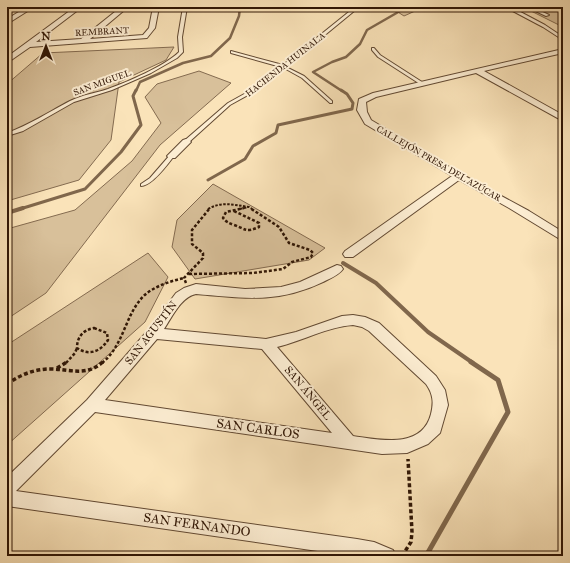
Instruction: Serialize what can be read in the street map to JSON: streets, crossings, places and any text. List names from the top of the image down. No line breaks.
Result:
{"streets":{"street":["REMBRANT","HACIENDA HUINALA","CALLEJÓN PRESA DEL AZÚCAR","SAN AGUSTÍN","SAN ÁNGEL","SAN CARLOS","SAN FERNANDO"],"lane":["SAN MIGUEL"]},"crossings":[["SAN AGUSTÍN","SAN CARLOS"],["SAN ÁNGEL","SAN CARLOS"]],"north":"top"}
